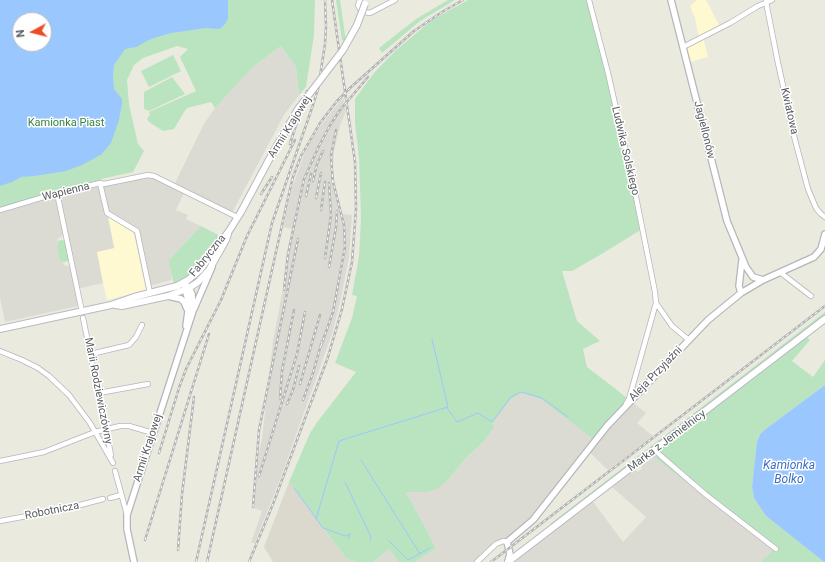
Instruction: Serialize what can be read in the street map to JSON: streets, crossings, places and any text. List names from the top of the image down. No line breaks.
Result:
{"streets":{"main road":["Armii Krajowej","Fabryczna","Marka z Jemielnicy"],"street":["Kwiatowa","Jagiellonów","Ludwika Solskiego","Wapienna","Aleja Przyjaźni","Marii Rodziewiczówny","Robotnicza"]},"crossings":[["Armii Krajowej","Fabryczna"],["Jagiellonów","Aleja Przyjaźni"],["Ludwika Solskiego","Aleja Przyjaźni"],["Wapienna","Fabryczna"],["Wapienna","Marii Rodziewiczówny"],["Fabryczna","Marii Rodziewiczówny"]],"water":["Kamionka Bolko"],"parks":["Kamionka Piast"],"north":"left"}
